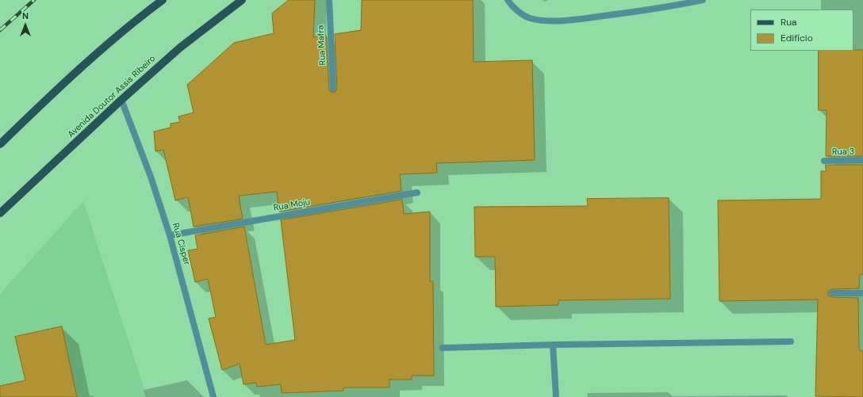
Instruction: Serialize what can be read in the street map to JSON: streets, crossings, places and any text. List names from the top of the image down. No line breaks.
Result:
{"streets":{"main road":["Avenida Doutor Assis Ribeiro"],"street":["Rua Mafra","Rua 3","Rua Moju","Rua Císper"]},"crossings":[["Avenida Doutor Assis Ribeiro","Rua Císper"],["Rua Moju","Rua Císper"]],"legend":["Rua","Edifício"],"north":"top"}
